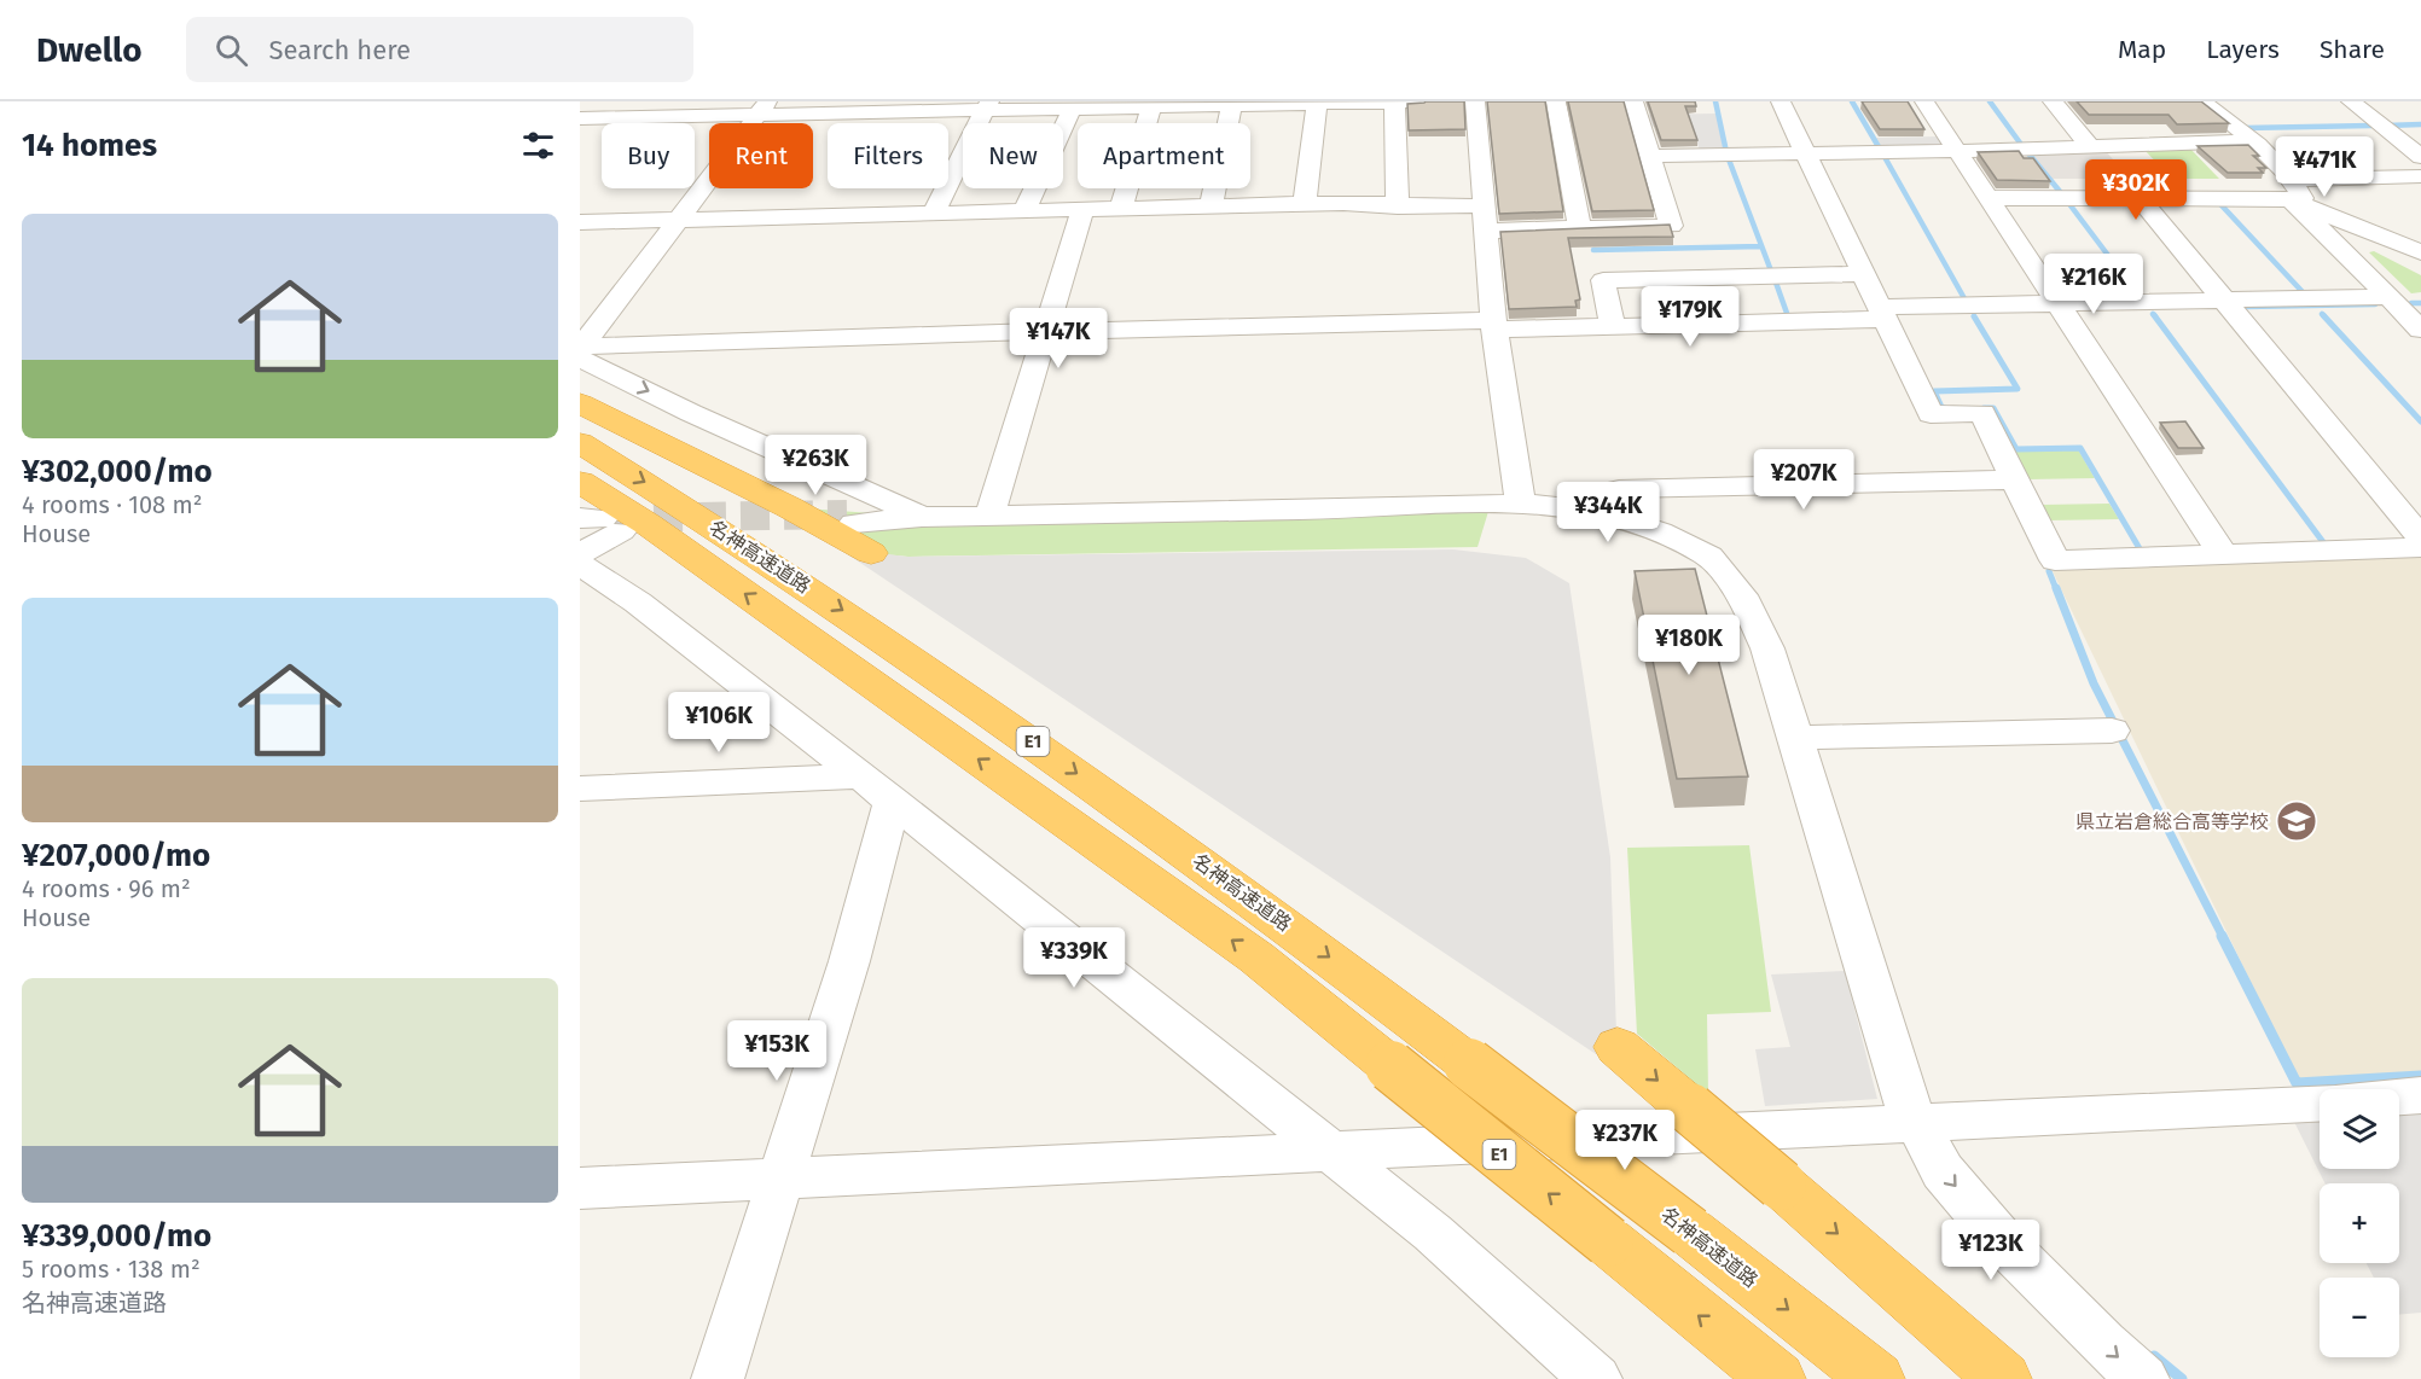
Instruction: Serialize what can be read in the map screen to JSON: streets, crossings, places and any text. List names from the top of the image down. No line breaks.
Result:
{"streets":{"highway":["名神高速道路","E1"]},"places":{"school or university":["県立岩倉総合高等学校"]},"page":{"header":"Dwello","search":"Search here","nav":["Map","Layers","Share"],"heading":"14 homes","chip":["Buy","Rent","Filters","New","Apartment"],"price":["¥471K","¥302K","¥216K","¥179K","¥147K","¥263K","¥207K","¥344K","¥180K","¥106K","¥339K","¥153K","¥237K","¥123K"],"list":[{"name":"¥302,000/mo","note":"4 rooms · 108 m² · House"},{"name":"¥207,000/mo","note":"4 rooms · 96 m² · House"},{"name":"¥339,000/mo","note":"5 rooms · 138 m² · 名神高速道路"}],"map_buttons":["+","−"]}}
